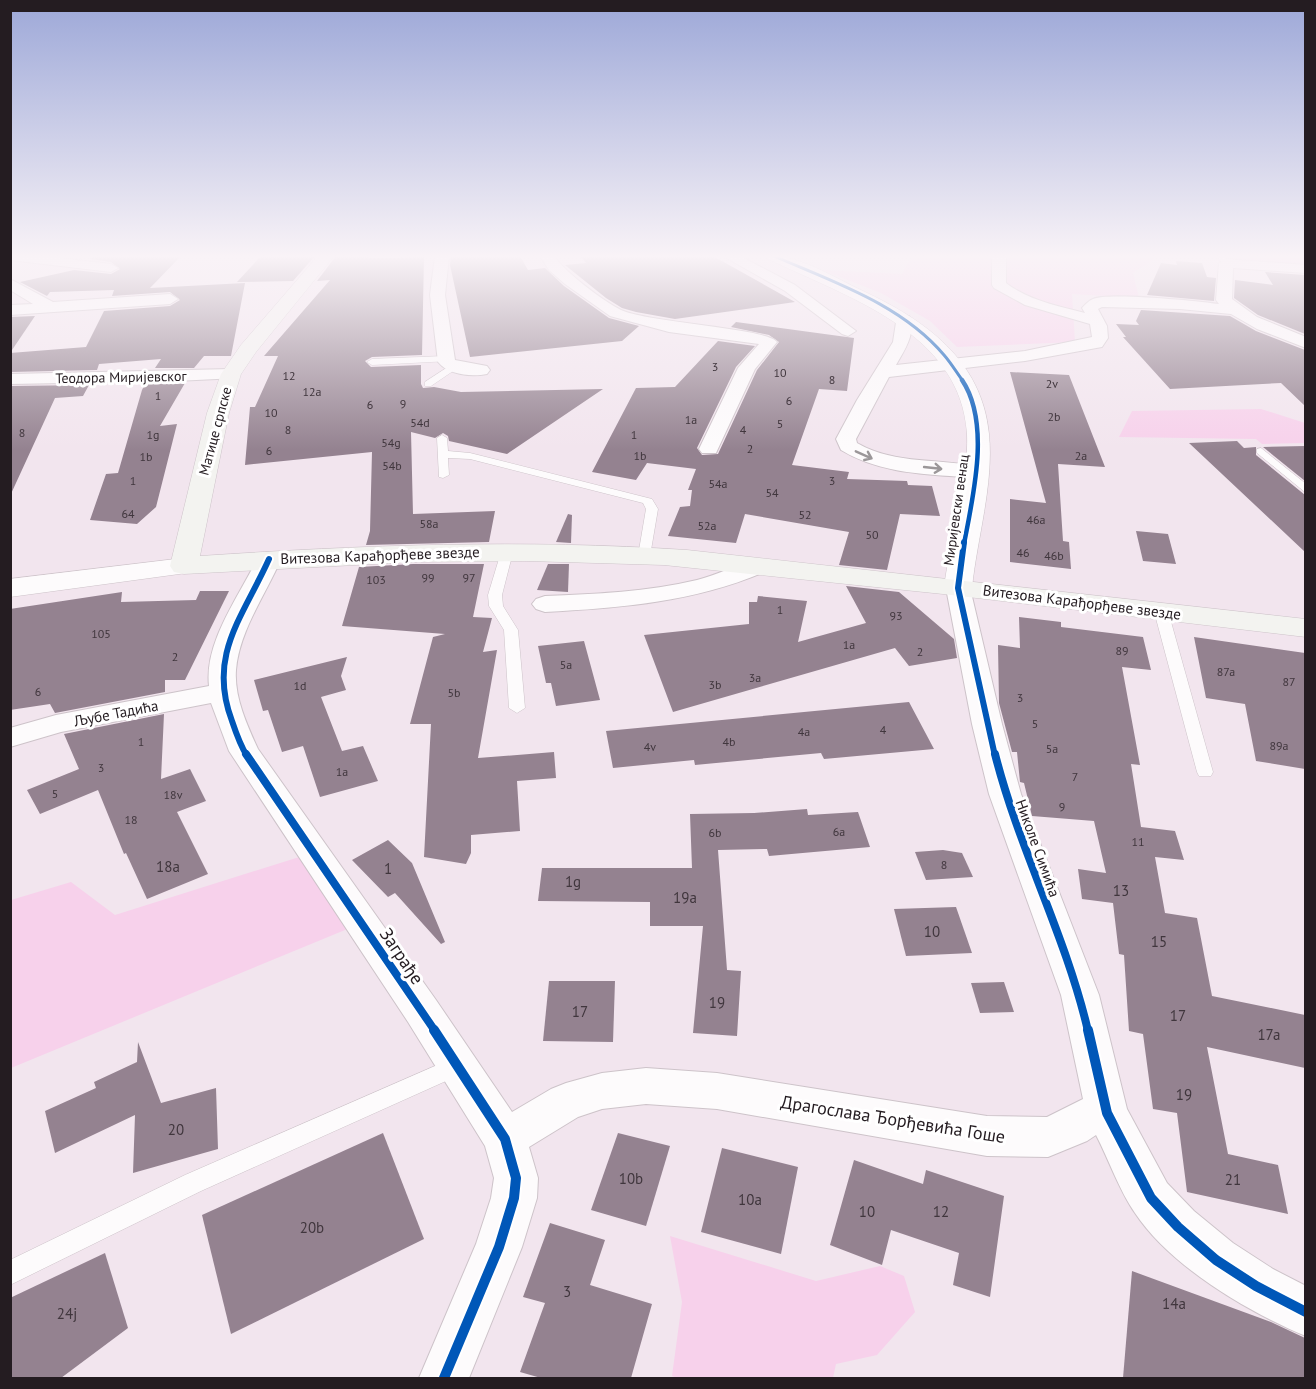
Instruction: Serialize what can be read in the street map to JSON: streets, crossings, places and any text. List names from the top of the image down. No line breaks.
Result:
{"streets":{"main road":["Матице српске","Витезова Карађорђеве звезде"],"street":["Теодора Миријевског","Миријевски венац","Љубе Тадића","Николе Симића","Заграђе","Драгослава Ђорђевића Гоше"]},"crossings":[["Теодора Миријевског","Матице српске"],["Матице српске","Витезова Карађорђеве звезде"],["Миријевски венац","Витезова Карађорђеве звезде"],["Миријевски венац","Николе Симића"],["Витезова Карађорђеве звезде","Николе Симића"],["Витезова Карађорђеве звезде","Заграђе"],["Љубе Тадића","Заграђе"],["Николе Симића","Драгослава Ђорђевића Гоше"],["Заграђе","Драгослава Ђорђевића Гоше"]],"house_numbers":["3","10","12","8","2v","12a","1","6","9","6","10","2b","1a","54d","5","8","4","8","1g","1","54g","2","6","1b","2a","1b","54b","1","3","54a","54","64","52","46a","58a","52a","50","46","46b","99","97","103","1","93","105","1a","89","2","2","5a","87a","3a","87","3b","1d","6","5b","3","5","4","4a","1","4b","89a","4v","5a","3","1a","7","5","18v","9","18","6a","6b","11","8","18a","1","1g","13","19a","10","15","19","17","17","17a","19","20","10b","21","10a","10","12","20b","3","14a","24j"]}
